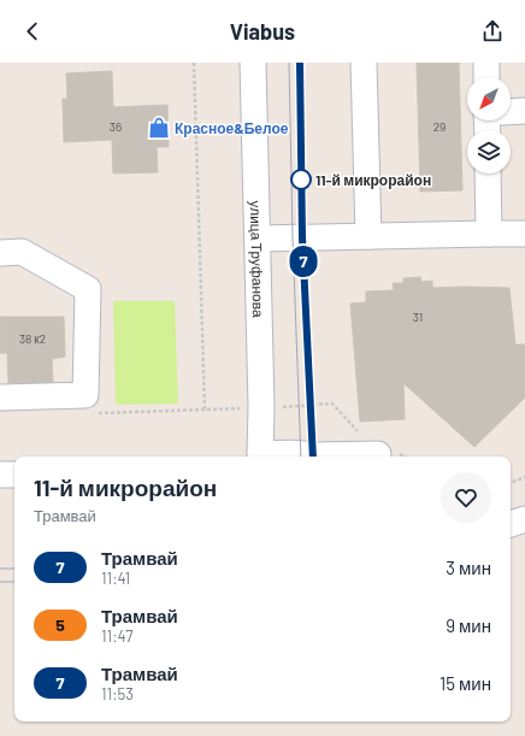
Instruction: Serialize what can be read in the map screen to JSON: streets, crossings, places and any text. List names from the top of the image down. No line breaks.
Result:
{"streets":{"street":["улица Труфанова"]},"places":{"shop":["Красное&Белое"],"other":["11-й микрорайон"]},"lines":["tram line 7"],"house_numbers":["36","29","31","38 к2"],"north":"bottom left","page":{"header":"Viabus","on_map":"7","heading":["11-й микрорайон","Трамвай"],"list":[{"mark":"7","name":"Трамвай","note":"11:41","value":"3 мин"},{"mark":"5","name":"Трамвай","note":"11:47","value":"9 мин"},{"mark":"7","name":"Трамвай","note":"11:53","value":"15 мин"}]}}
